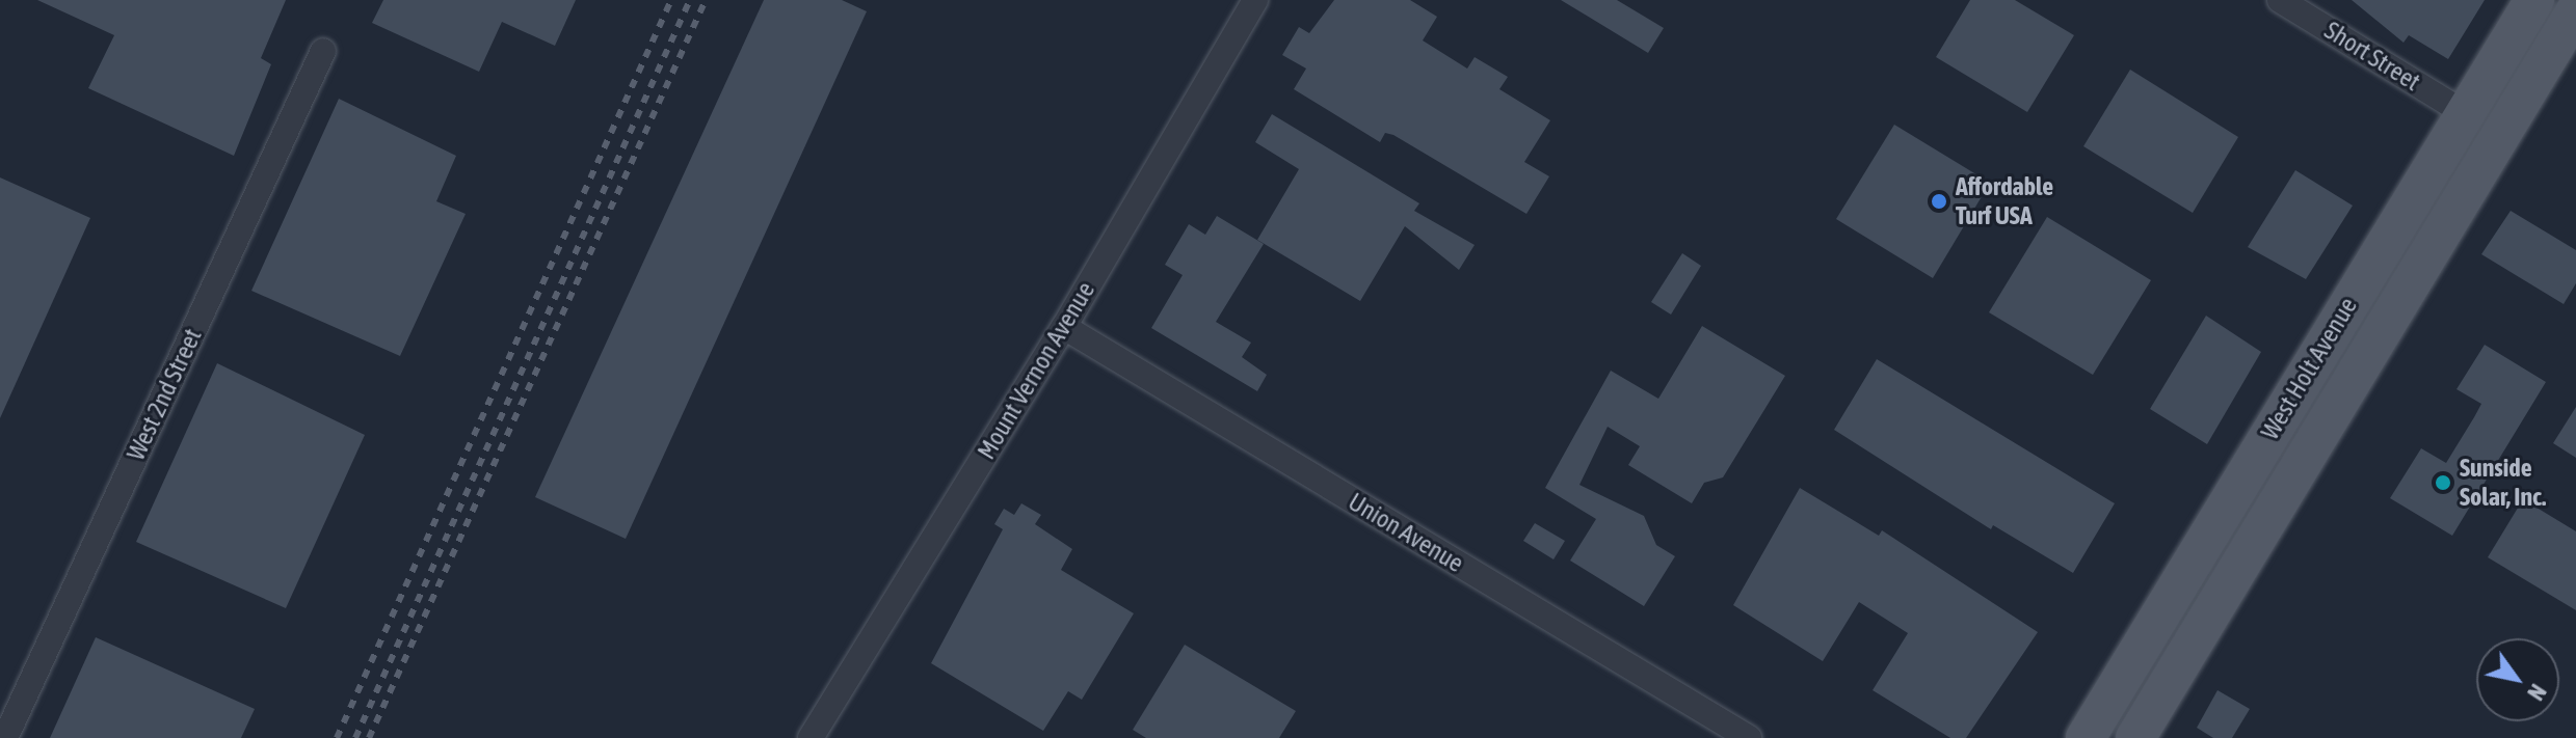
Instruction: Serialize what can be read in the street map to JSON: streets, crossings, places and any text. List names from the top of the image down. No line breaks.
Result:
{"streets":{"main road":["West Holt Avenue"],"street":["Short Street","Mount Vernon Avenue","West 2nd Street","Union Avenue"]},"crossings":[["Short Street","West Holt Avenue"],["Mount Vernon Avenue","Union Avenue"]],"places":["Affordable Turf USA","Sunside Solar, Inc."],"north":"bottom right"}
